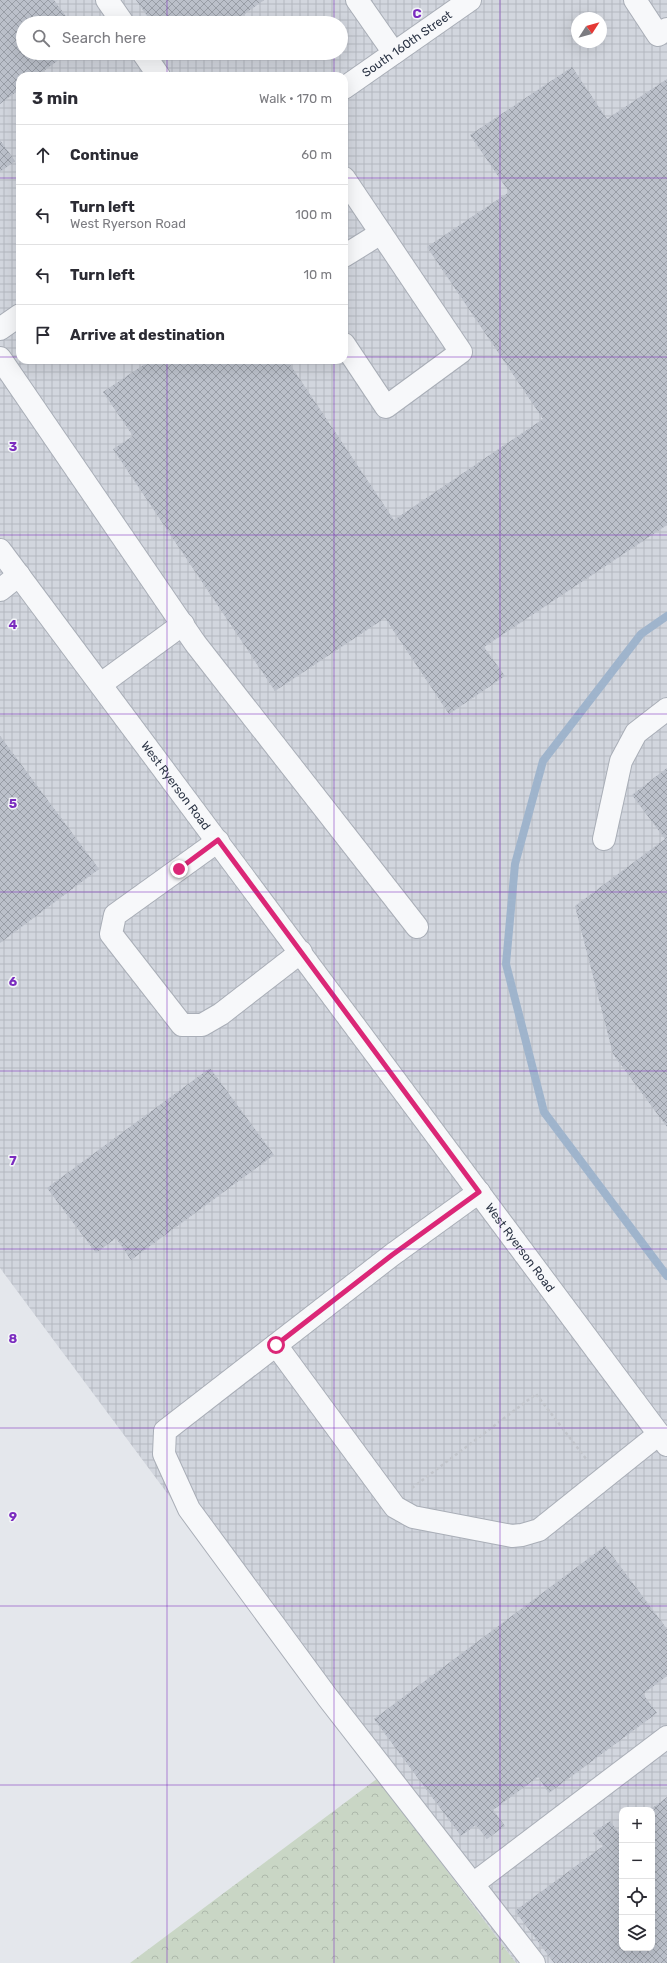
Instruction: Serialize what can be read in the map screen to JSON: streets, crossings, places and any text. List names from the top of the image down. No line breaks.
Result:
{"streets":{"street":["South 160th Street","West Ryerson Road"]},"north":"top right","page":{"search":"Search here","heading":["3 min","Walk · 170 m"],"list":[["Continue","60 m"],["Turn left","West Ryerson Road","100 m"],["Turn left","10 m"],"Arrive at destination"],"map_buttons":["+","−"]},"grid":{"columns":["C"],"rows":["3","4","5","6","7","8","9"]}}
